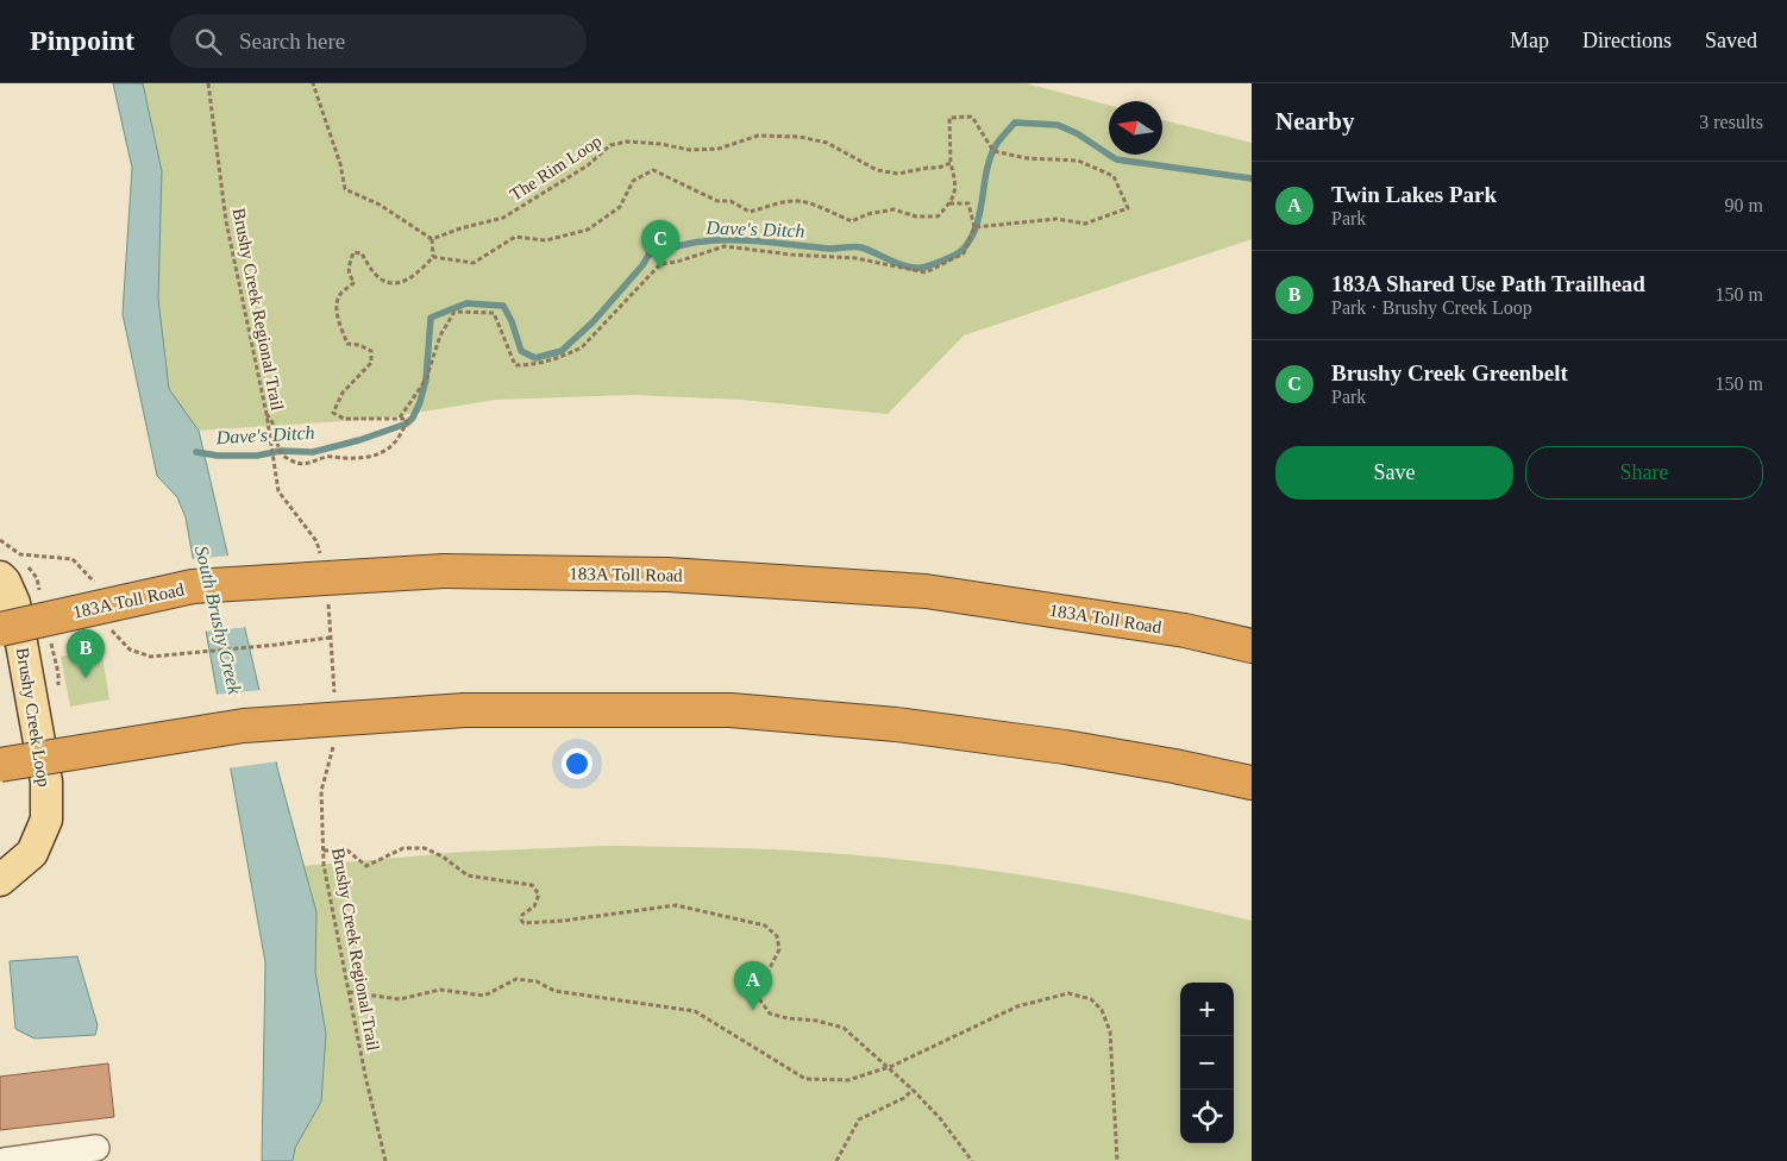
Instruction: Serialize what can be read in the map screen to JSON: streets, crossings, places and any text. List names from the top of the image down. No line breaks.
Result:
{"streets":{"highway":["183A Toll Road"],"main road":["Brushy Creek Loop"],"path":["The Rim Loop","Brushy Creek Regional Trail"]},"water":["Dave's Ditch","South Brushy Creek"],"north":"left","page":{"header":"Pinpoint","search":"Search here","nav":["Map","Directions","Saved"],"heading":["Nearby","3 results"],"list":[{"mark":"A","name":"Twin Lakes Park","note":"Park","value":"90 m"},{"mark":"B","name":"183A Shared Use Path Trailhead","note":"Park · Brushy Creek Loop","value":"150 m"},{"mark":"C","name":"Brushy Creek Greenbelt","note":"Park","value":"150 m"}],"pins":["C","B","A"],"buttons":["Save","Share"],"map_buttons":["+","−"]}}
